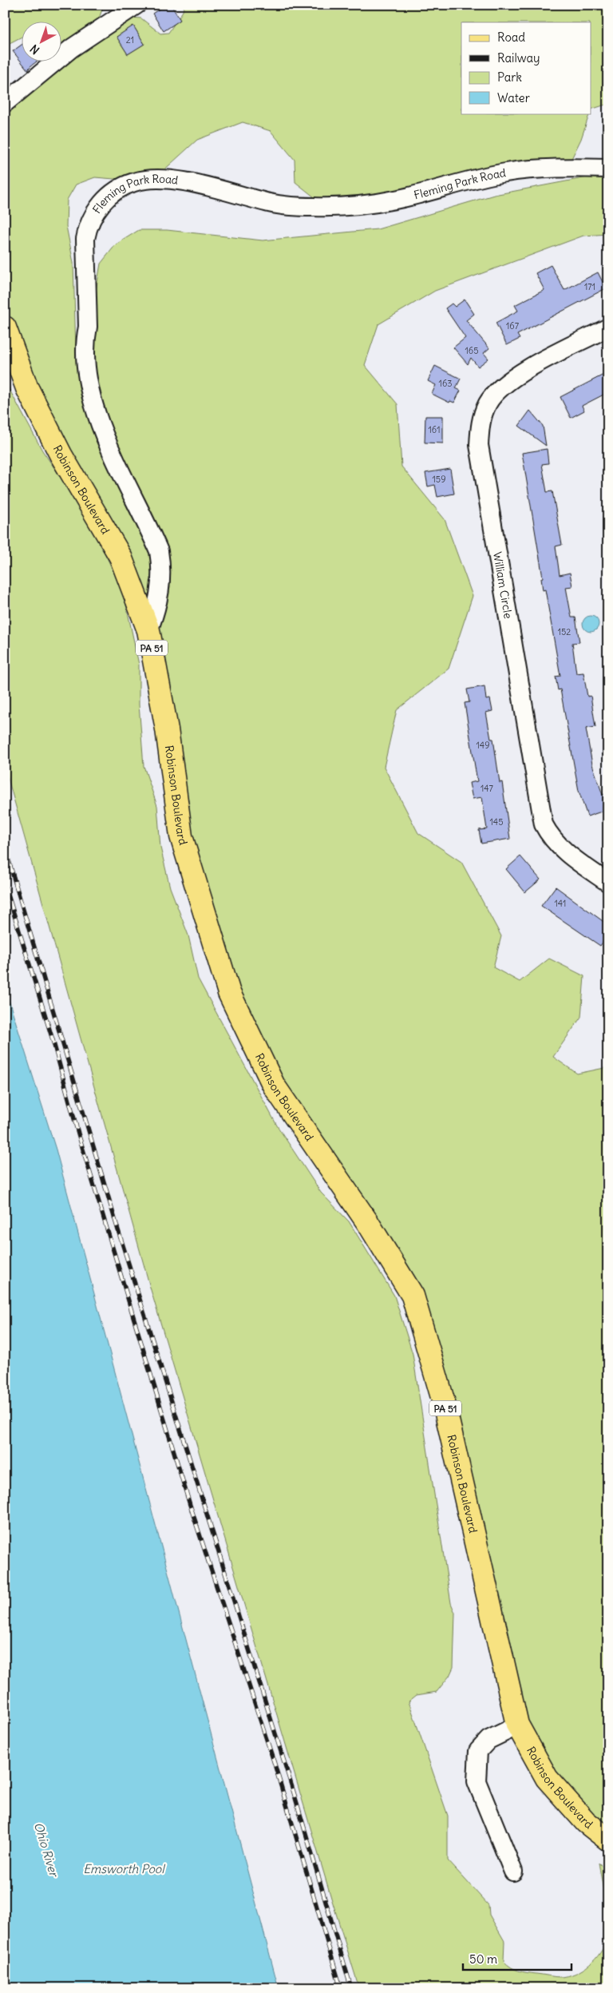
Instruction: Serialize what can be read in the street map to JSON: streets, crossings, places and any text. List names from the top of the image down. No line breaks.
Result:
{"streets":{"main road":["Robinson Boulevard","PA 51"],"street":["Fleming Park Road","William Circle"]},"crossings":[["Fleming Park Road","Robinson Boulevard"]],"water":["Ohio River","Emsworth Pool"],"house_numbers":["21","171","167","165","163","161","159","152","149","147","145","141"],"legend":["Road","Railway","Park","Water"],"scale_bar":"50 m","north":"bottom left"}
